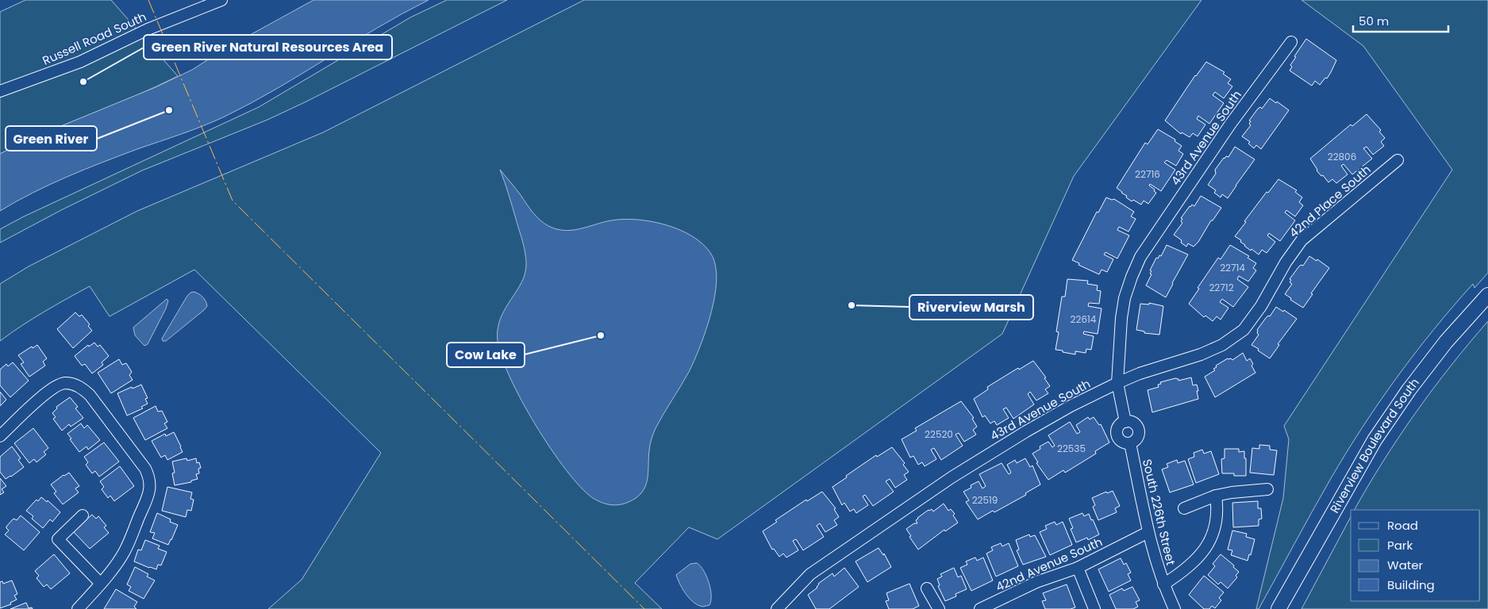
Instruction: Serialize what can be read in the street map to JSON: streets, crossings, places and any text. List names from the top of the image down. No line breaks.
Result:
{"streets":{"street":["Russell Road South","43rd Avenue South","42nd Place South","Riverview Boulevard South","South 226th Street","42nd Avenue South"]},"crossings":[["43rd Avenue South","42nd Place South"],["South 226th Street","42nd Avenue South"]],"places":["Green River Natural Resources Area","Green River","Riverview Marsh","Cow Lake"],"house_numbers":["22806","22716","22714","22712","22614","22520","22535","22519"],"legend":["Road","Park","Water","Building"],"scale_bar":"50 m"}
